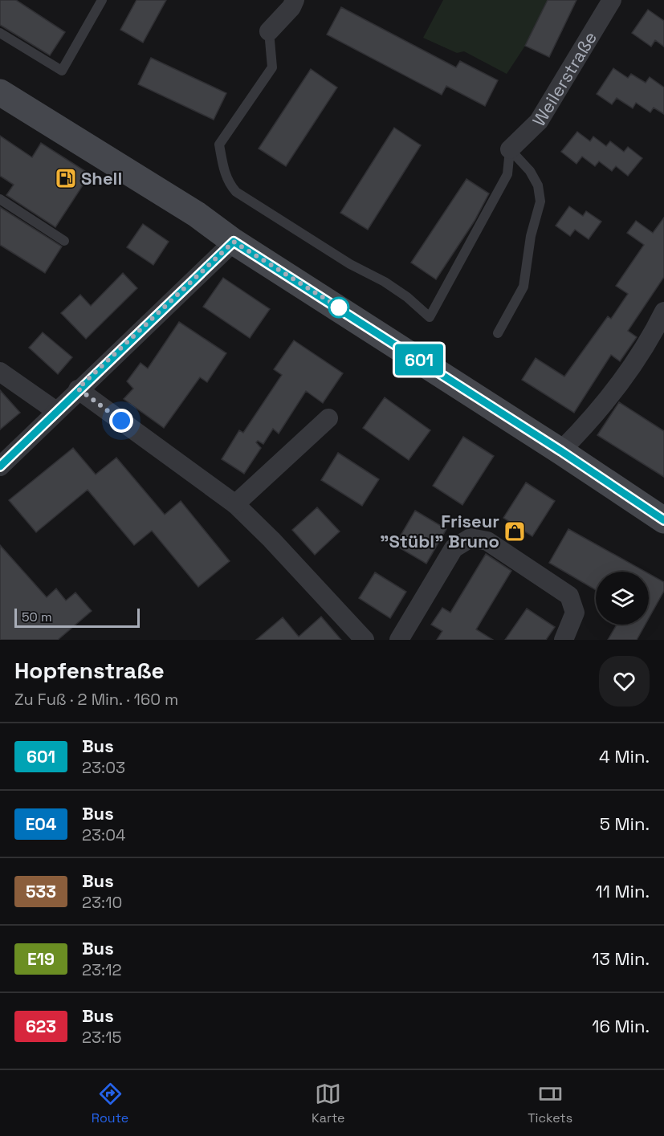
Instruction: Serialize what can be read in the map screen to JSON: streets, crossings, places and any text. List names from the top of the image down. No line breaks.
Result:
{"streets":{"street":["Weilerstraße"]},"places":{"fuel station":["Shell"],"shop":["Friseur \"Stübl\" Bruno"]},"lines":["bus line 601"],"scale_bar":"50 m","page":{"on_map":"601","scale":"50 m","heading":["Hopfenstraße","Zu Fuß · 2 Min. · 160 m"],"list":[{"mark":"601","name":"Bus","note":"23:03","value":"4 Min."},{"mark":"E04","name":"Bus","note":"23:04","value":"5 Min."},{"mark":"533","name":"Bus","note":"23:10","value":"11 Min."},{"mark":"E19","name":"Bus","note":"23:12","value":"13 Min."},{"mark":"623","name":"Bus","note":"23:15","value":"16 Min."}],"tabs":["Route","Karte","Tickets"]}}
